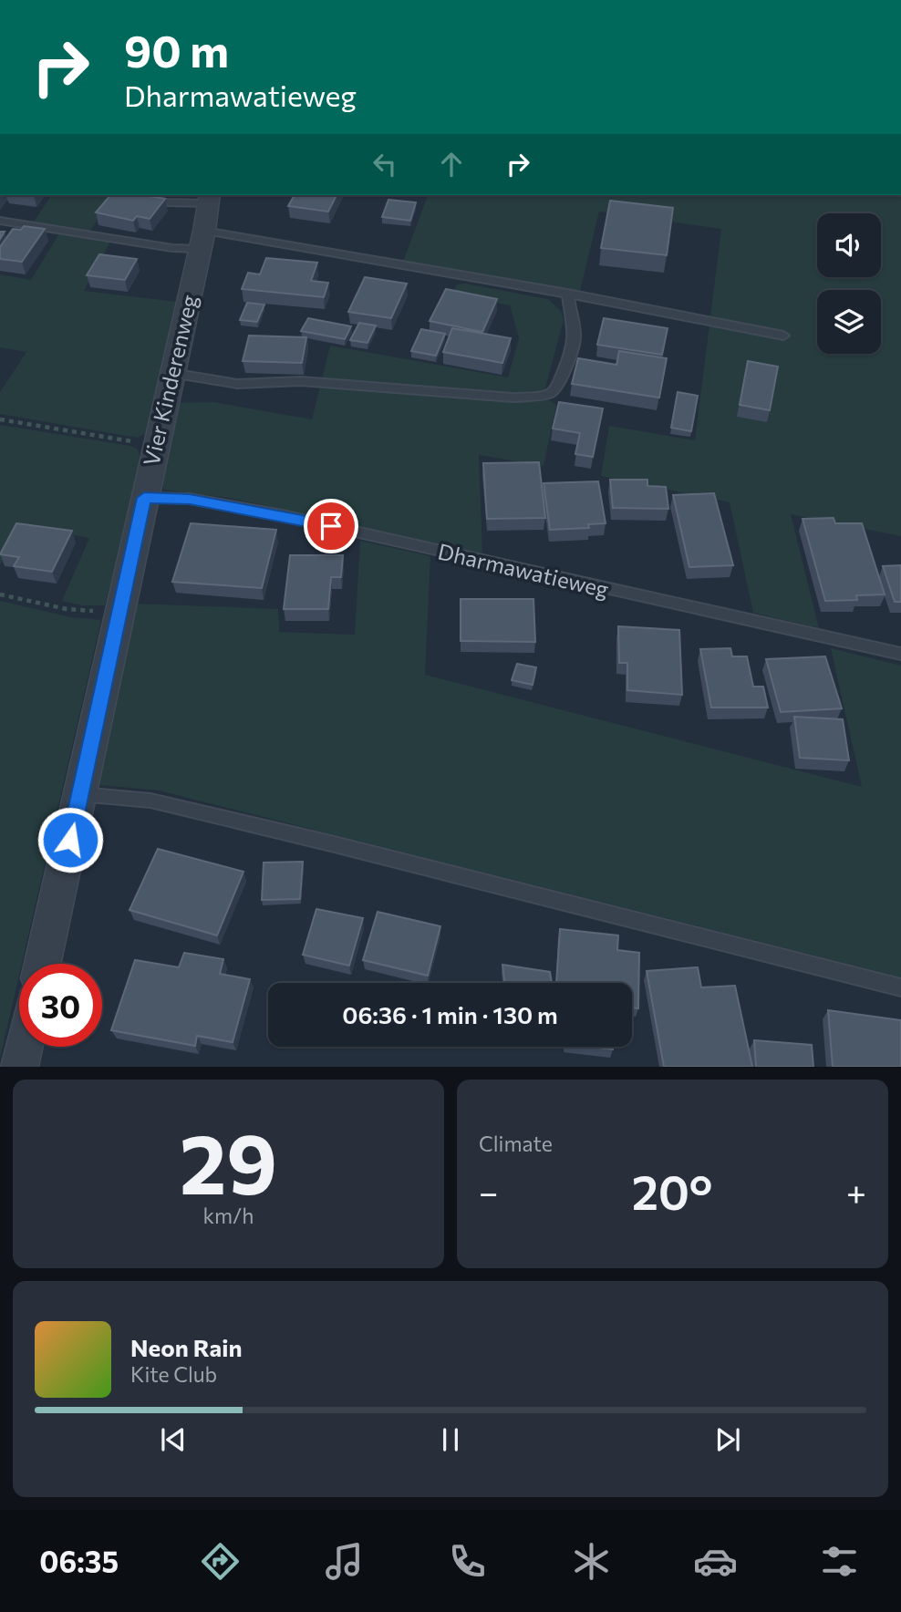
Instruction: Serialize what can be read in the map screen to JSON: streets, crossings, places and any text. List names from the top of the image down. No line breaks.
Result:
{"streets":{"street":["Vier Kinderenweg"],"lane":["Dharmawatieweg"]},"crossings":[["Vier Kinderenweg","Dharmawatieweg"]],"page":{"turn":["90 m","Dharmawatieweg"],"limit":"30","trip":"06:36 · 1 min · 130 m","tile":[["29","km/h"],"Climate"],"heat":["−","20°","+"],"song":["Neon Rain","Kite Club"],"tabs":"06:35"}}
